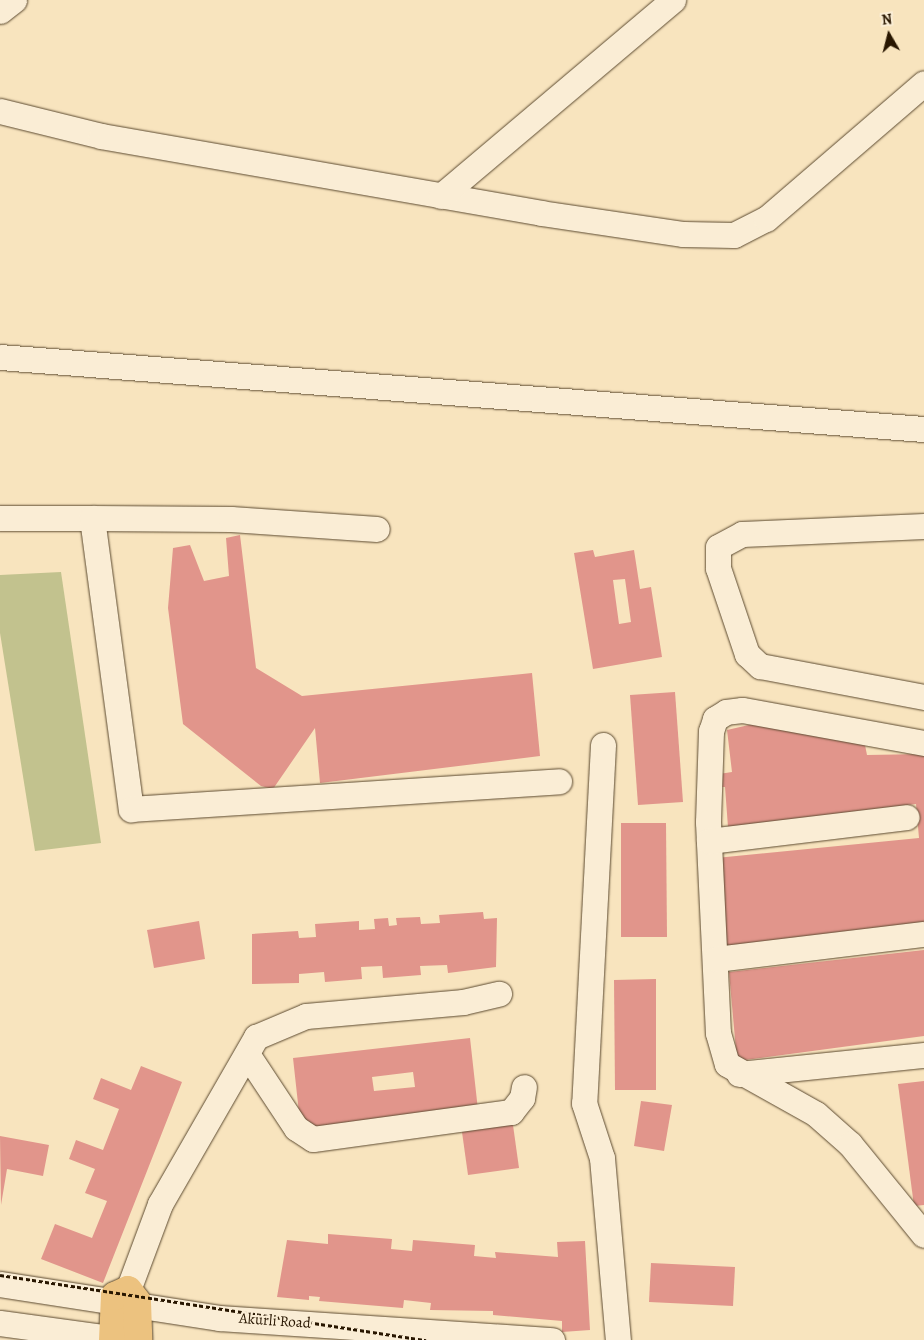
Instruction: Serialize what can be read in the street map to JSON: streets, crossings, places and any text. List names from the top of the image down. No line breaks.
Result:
{"streets":{"street":["Akurli Road"]},"north":"top"}
